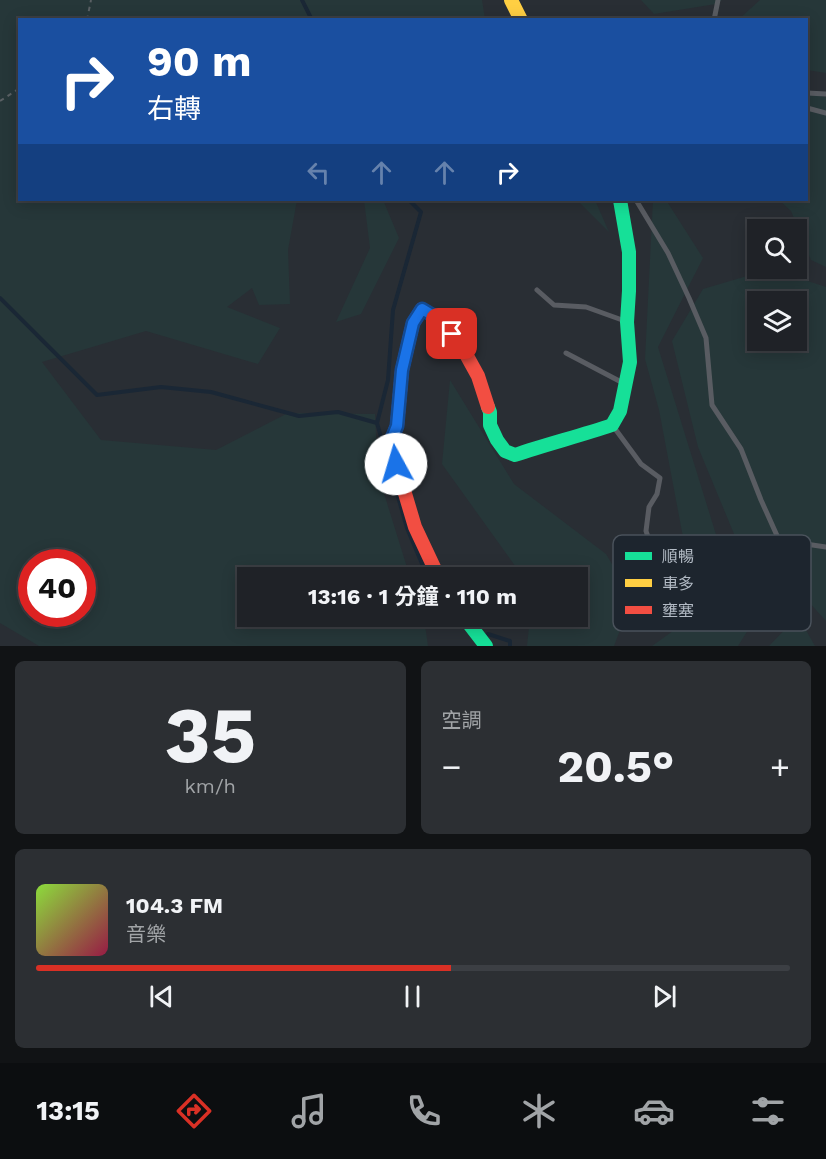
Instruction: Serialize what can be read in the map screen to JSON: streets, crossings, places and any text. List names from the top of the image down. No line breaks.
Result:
{"legend":["順暢","車多","壅塞"],"page":{"turn":["90 m","右轉"],"limit":"40","trip":"13:16 · 1 分鐘 · 110 m","tile":[["35","km/h"],"空調"],"heat":["−","20.5°","+"],"song":["104.3 FM","音樂"],"tabs":"13:15"}}
